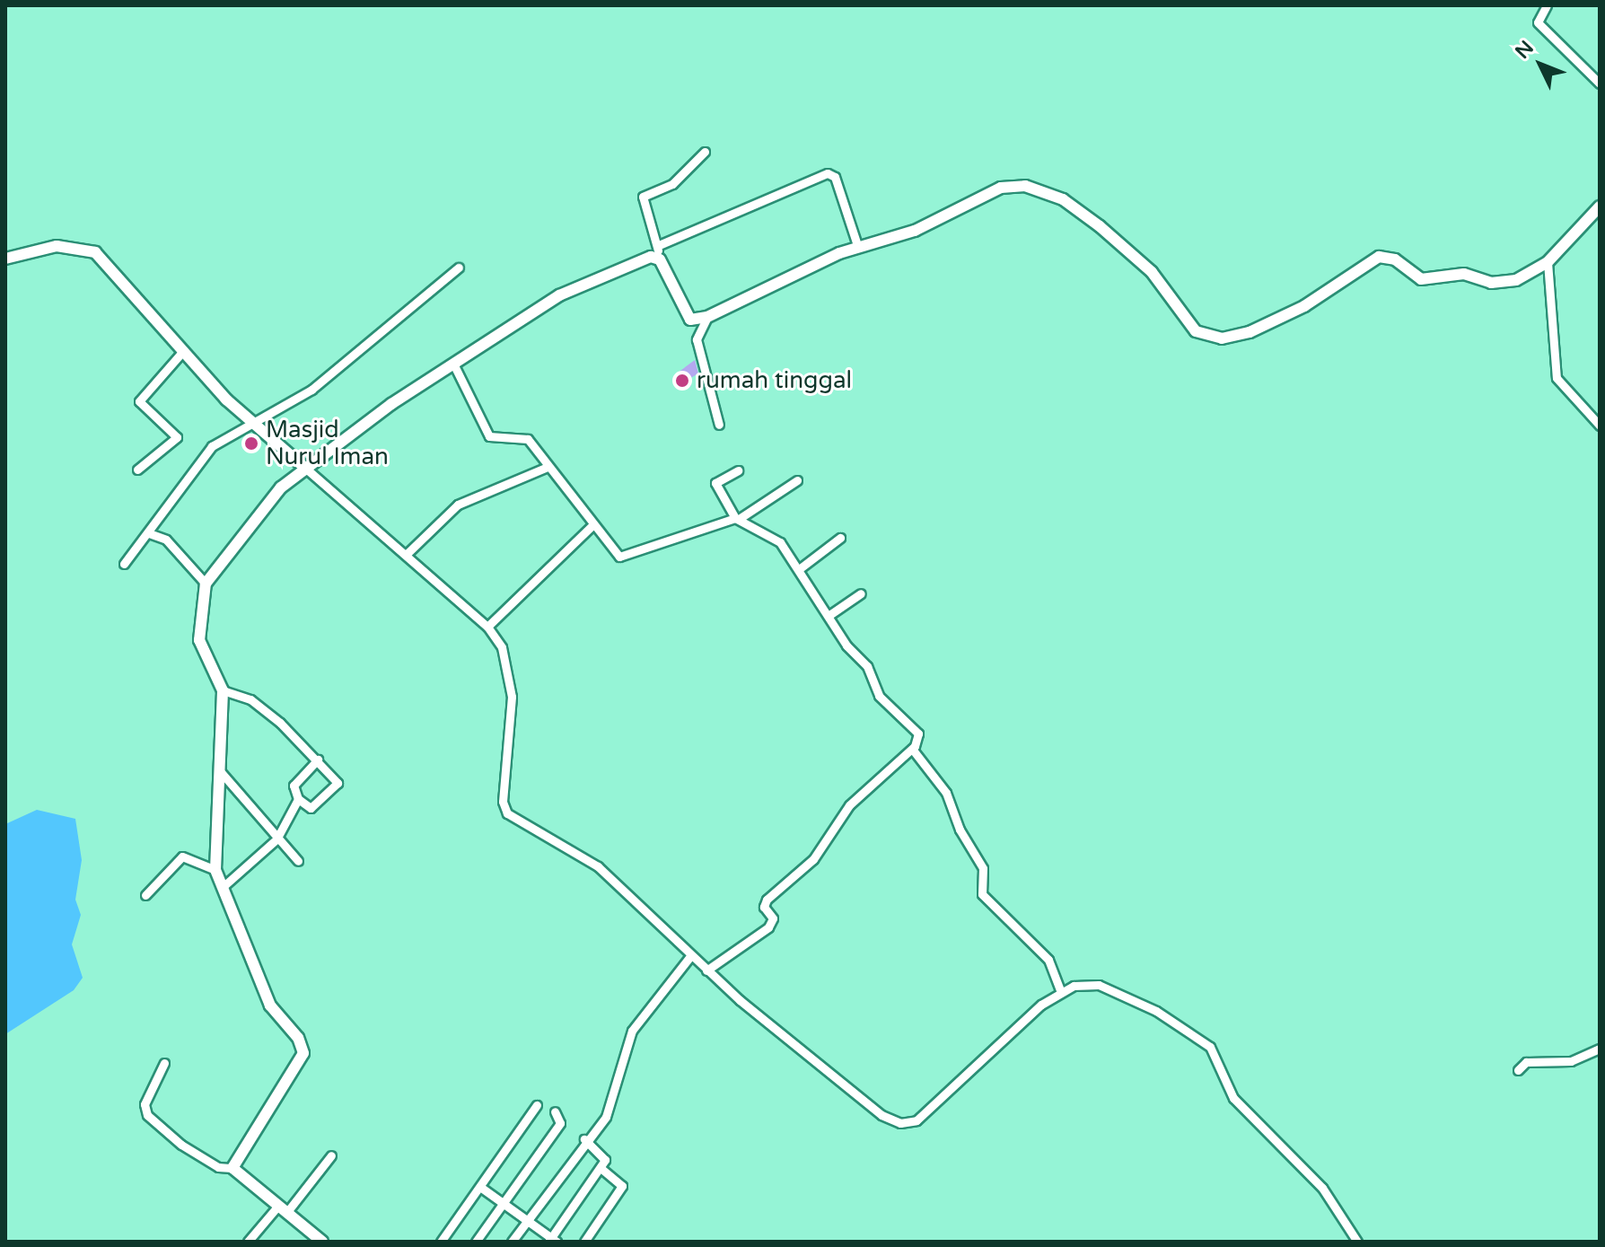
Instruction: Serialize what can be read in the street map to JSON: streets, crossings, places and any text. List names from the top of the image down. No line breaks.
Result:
{"places":["rumah tinggal","Masjid Nurul Iman"],"north":"top left"}
